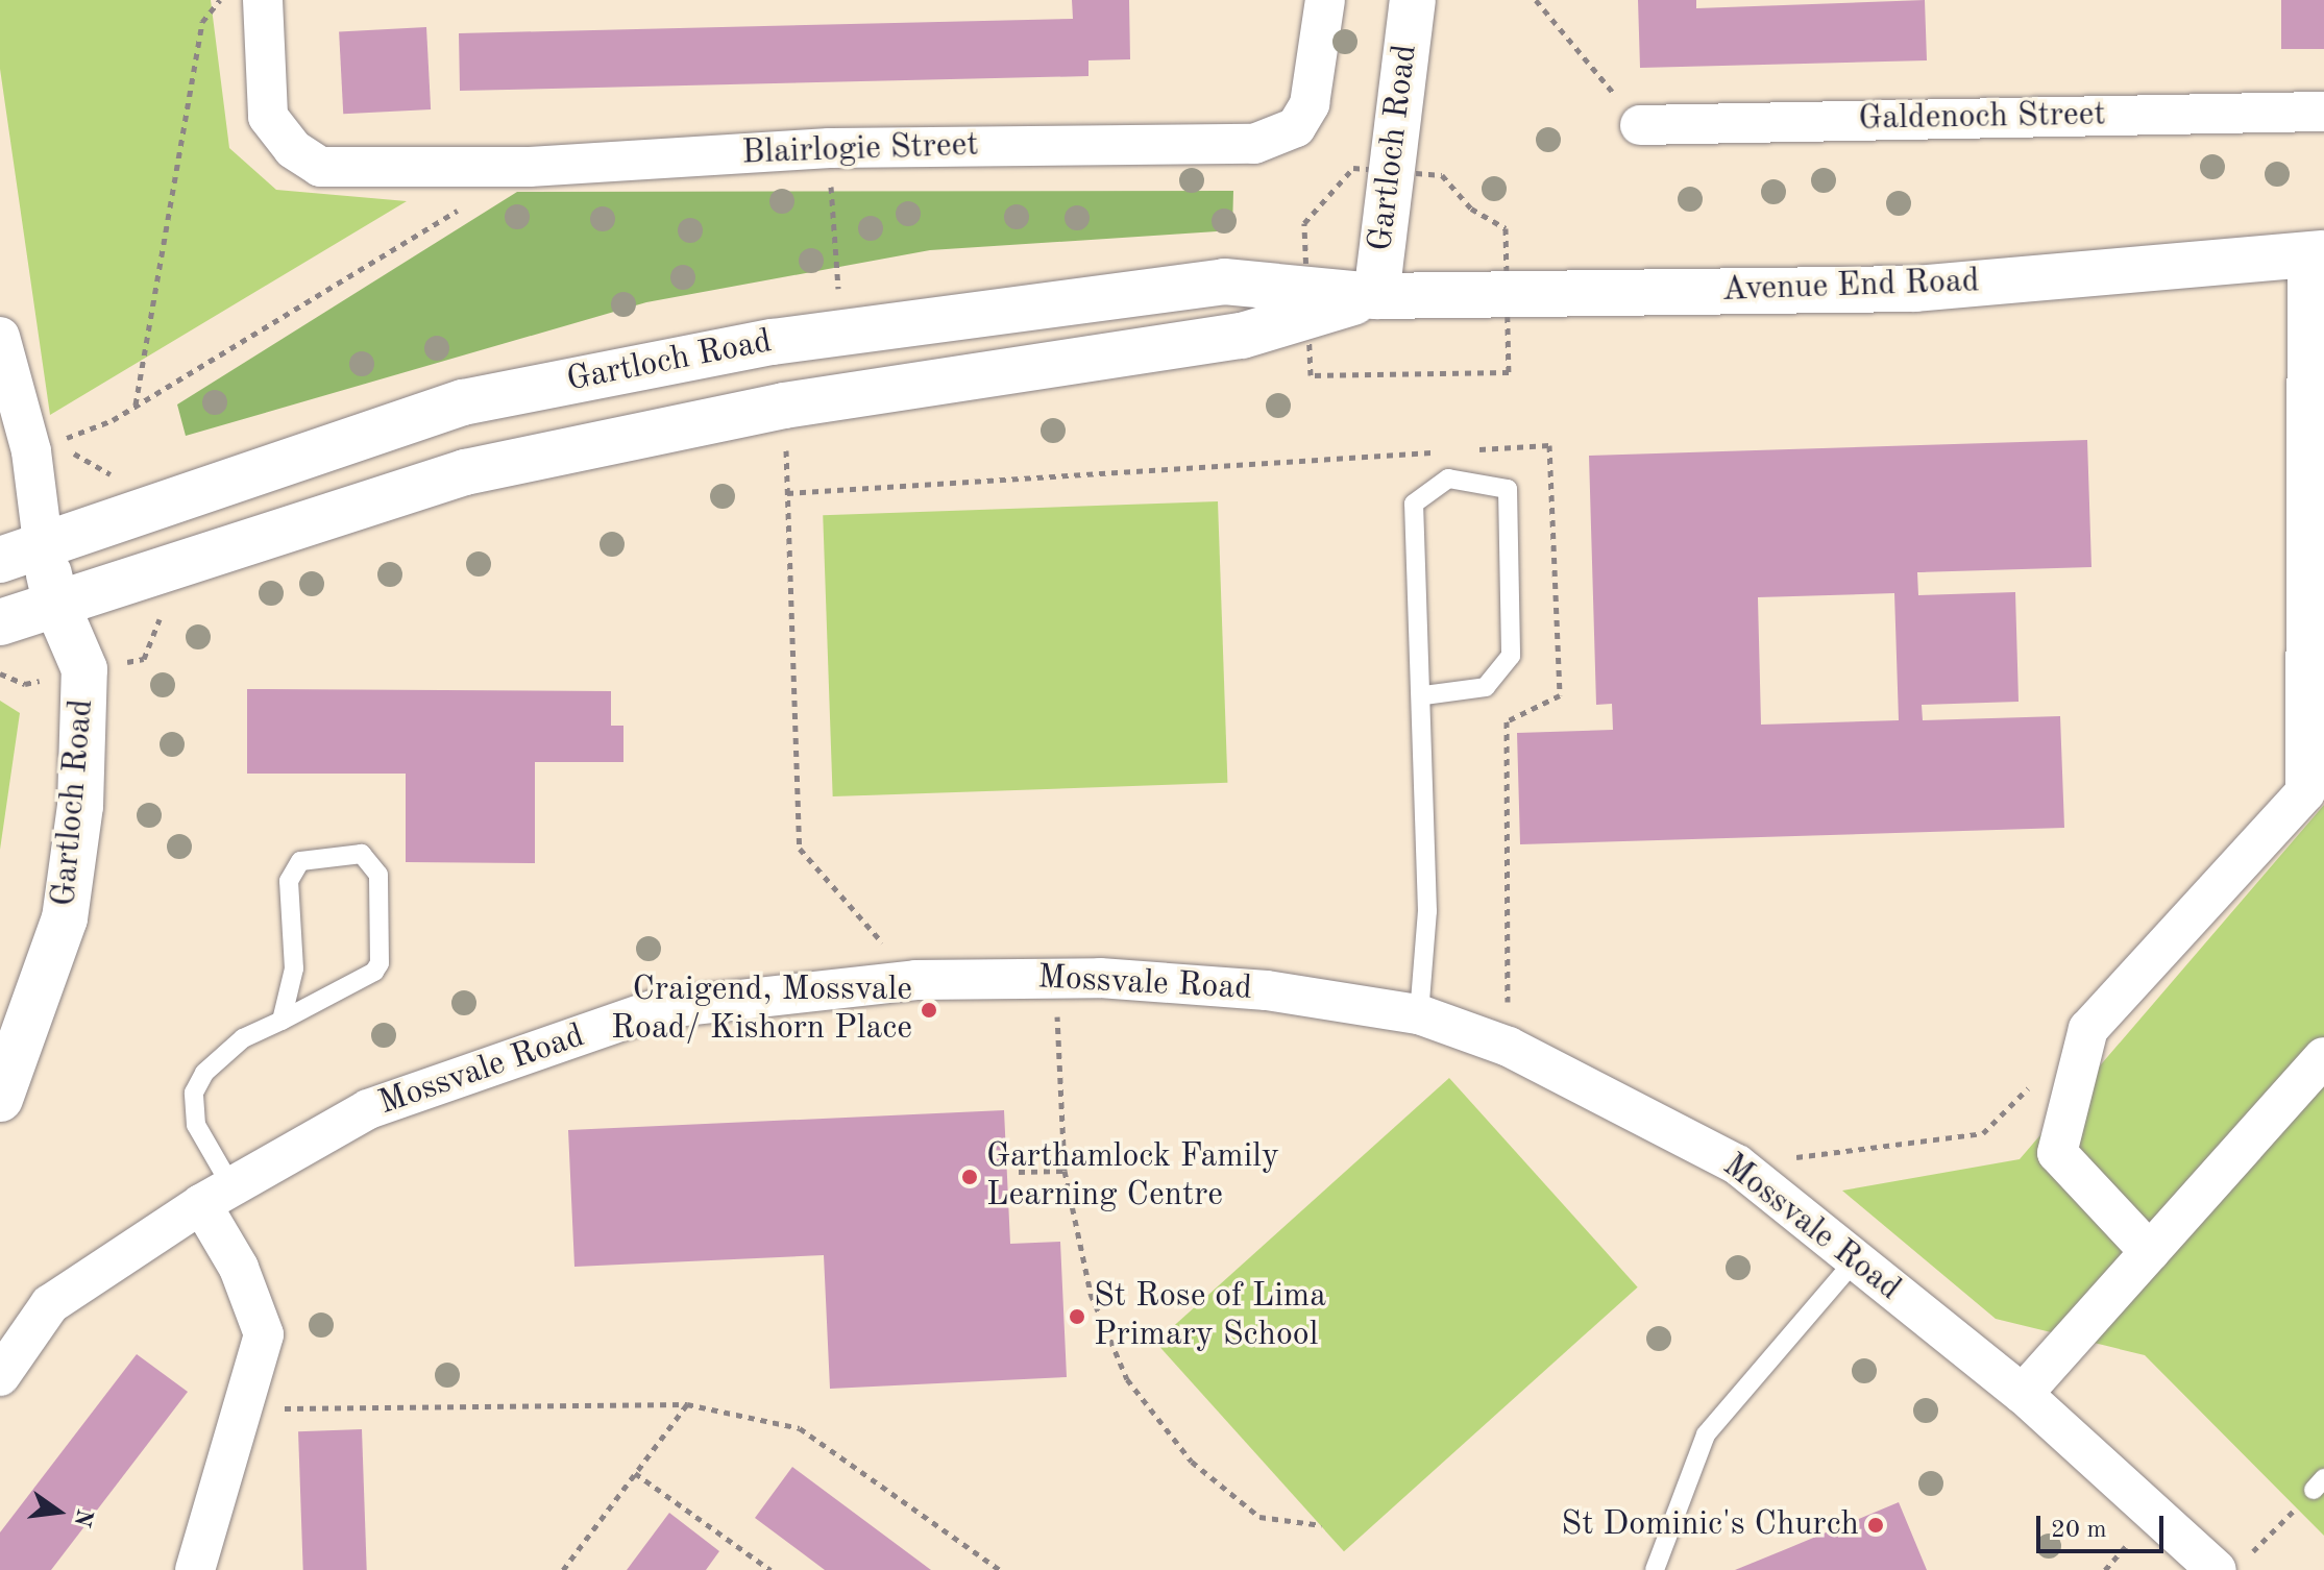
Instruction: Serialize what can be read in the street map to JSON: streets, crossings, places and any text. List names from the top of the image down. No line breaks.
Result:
{"streets":{"main road":["Gartloch Road","Avenue End Road"],"street":["Galdenoch Street","Blairlogie Street","Mossvale Road"]},"crossings":[["Gartloch Road","Avenue End Road"]],"places":["Craigend, Mossvale Road/ Kishorn Place","Garthamlock Family Learning Centre","St Rose of Lima Primary School","St Dominic's Church"],"scale_bar":"20 m","north":"right"}
